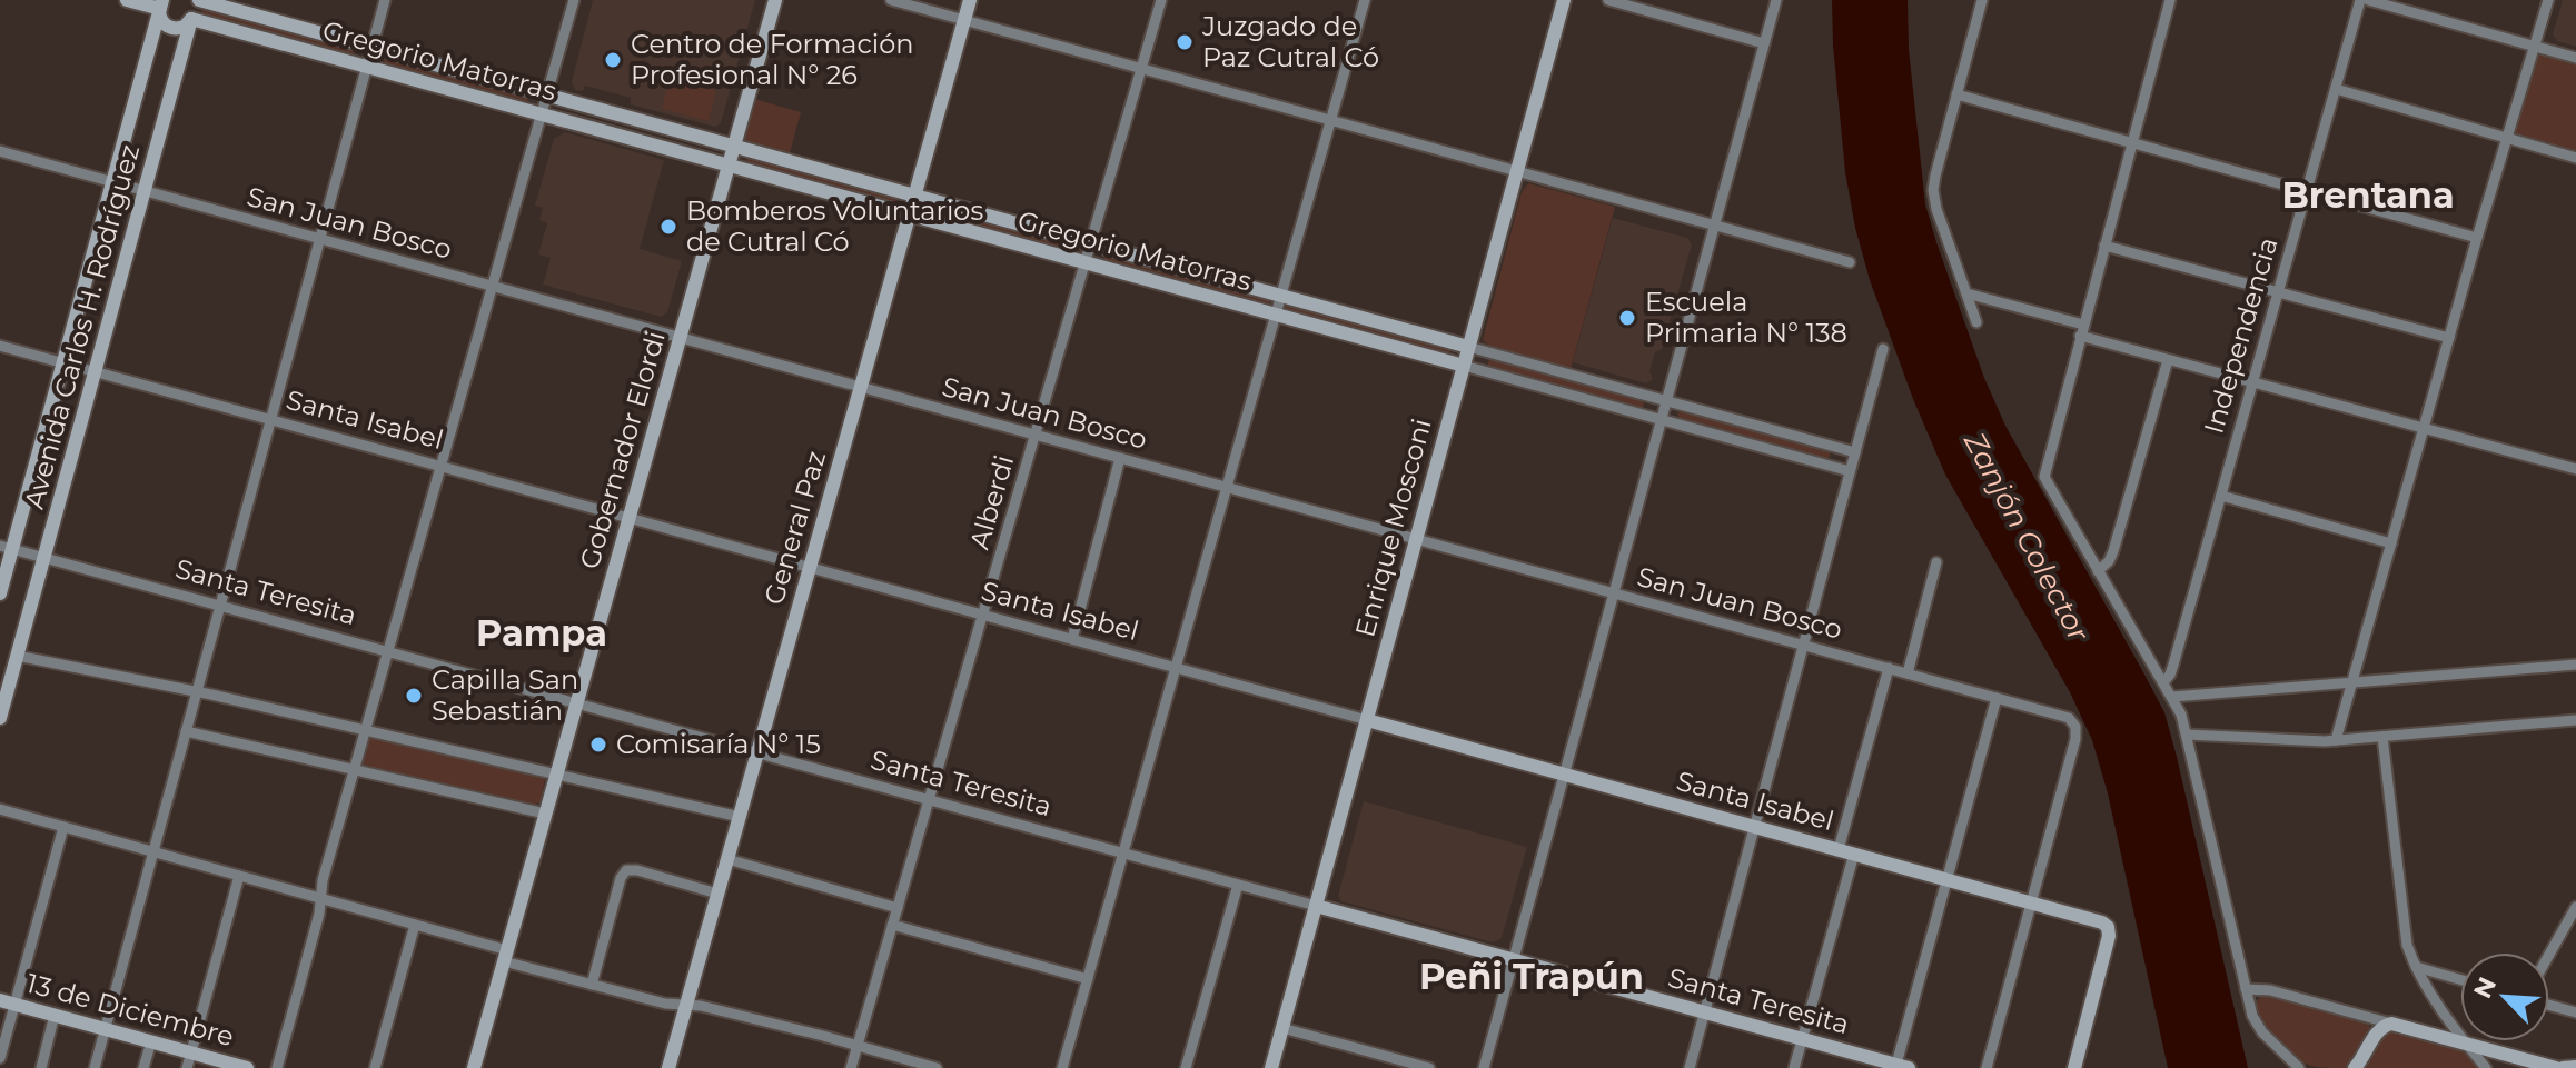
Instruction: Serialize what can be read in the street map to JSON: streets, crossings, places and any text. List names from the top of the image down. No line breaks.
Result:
{"streets":{"main road":["Gregorio Matorras","Avenida Carlos H. Rodríguez","Santa Isabel","Gobernador Elordi","General Paz","Enrique Mosconi","Santa Teresita","13 de Diciembre"],"street":["San Juan Bosco","Independencia","Alberdi"]},"crossings":[["Gregorio Matorras","Avenida Carlos H. Rodríguez"],["Gregorio Matorras","Gobernador Elordi"],["Gregorio Matorras","Alberdi"],["Gregorio Matorras","General Paz"],["Gregorio Matorras","Enrique Mosconi"],["San Juan Bosco","Avenida Carlos H. Rodríguez"],["San Juan Bosco","Santa Isabel"],["San Juan Bosco","Gobernador Elordi"],["San Juan Bosco","Alberdi"],["San Juan Bosco","General Paz"],["San Juan Bosco","Enrique Mosconi"],["Avenida Carlos H. Rodríguez","Santa Isabel"],["Avenida Carlos H. Rodríguez","Santa Teresita"],["Santa Isabel","Gobernador Elordi"],["Santa Isabel","Alberdi"],["Santa Isabel","General Paz"],["Santa Isabel","Enrique Mosconi"],["Gobernador Elordi","Santa Teresita"],["Alberdi","Santa Teresita"],["General Paz","Santa Teresita"],["Enrique Mosconi","Santa Teresita"]],"districts":["Brentana","Pampa","Peñi Trapún"],"water":["Zanjón Colector"],"places":["Juzgado de Paz Cutral Có","Centro de Formación Profesional N° 26","Bomberos Voluntarios de Cutral Có","Escuela Primaria N° 138","Capilla San Sebastián","Comisaría N° 15"],"north":"top left"}
